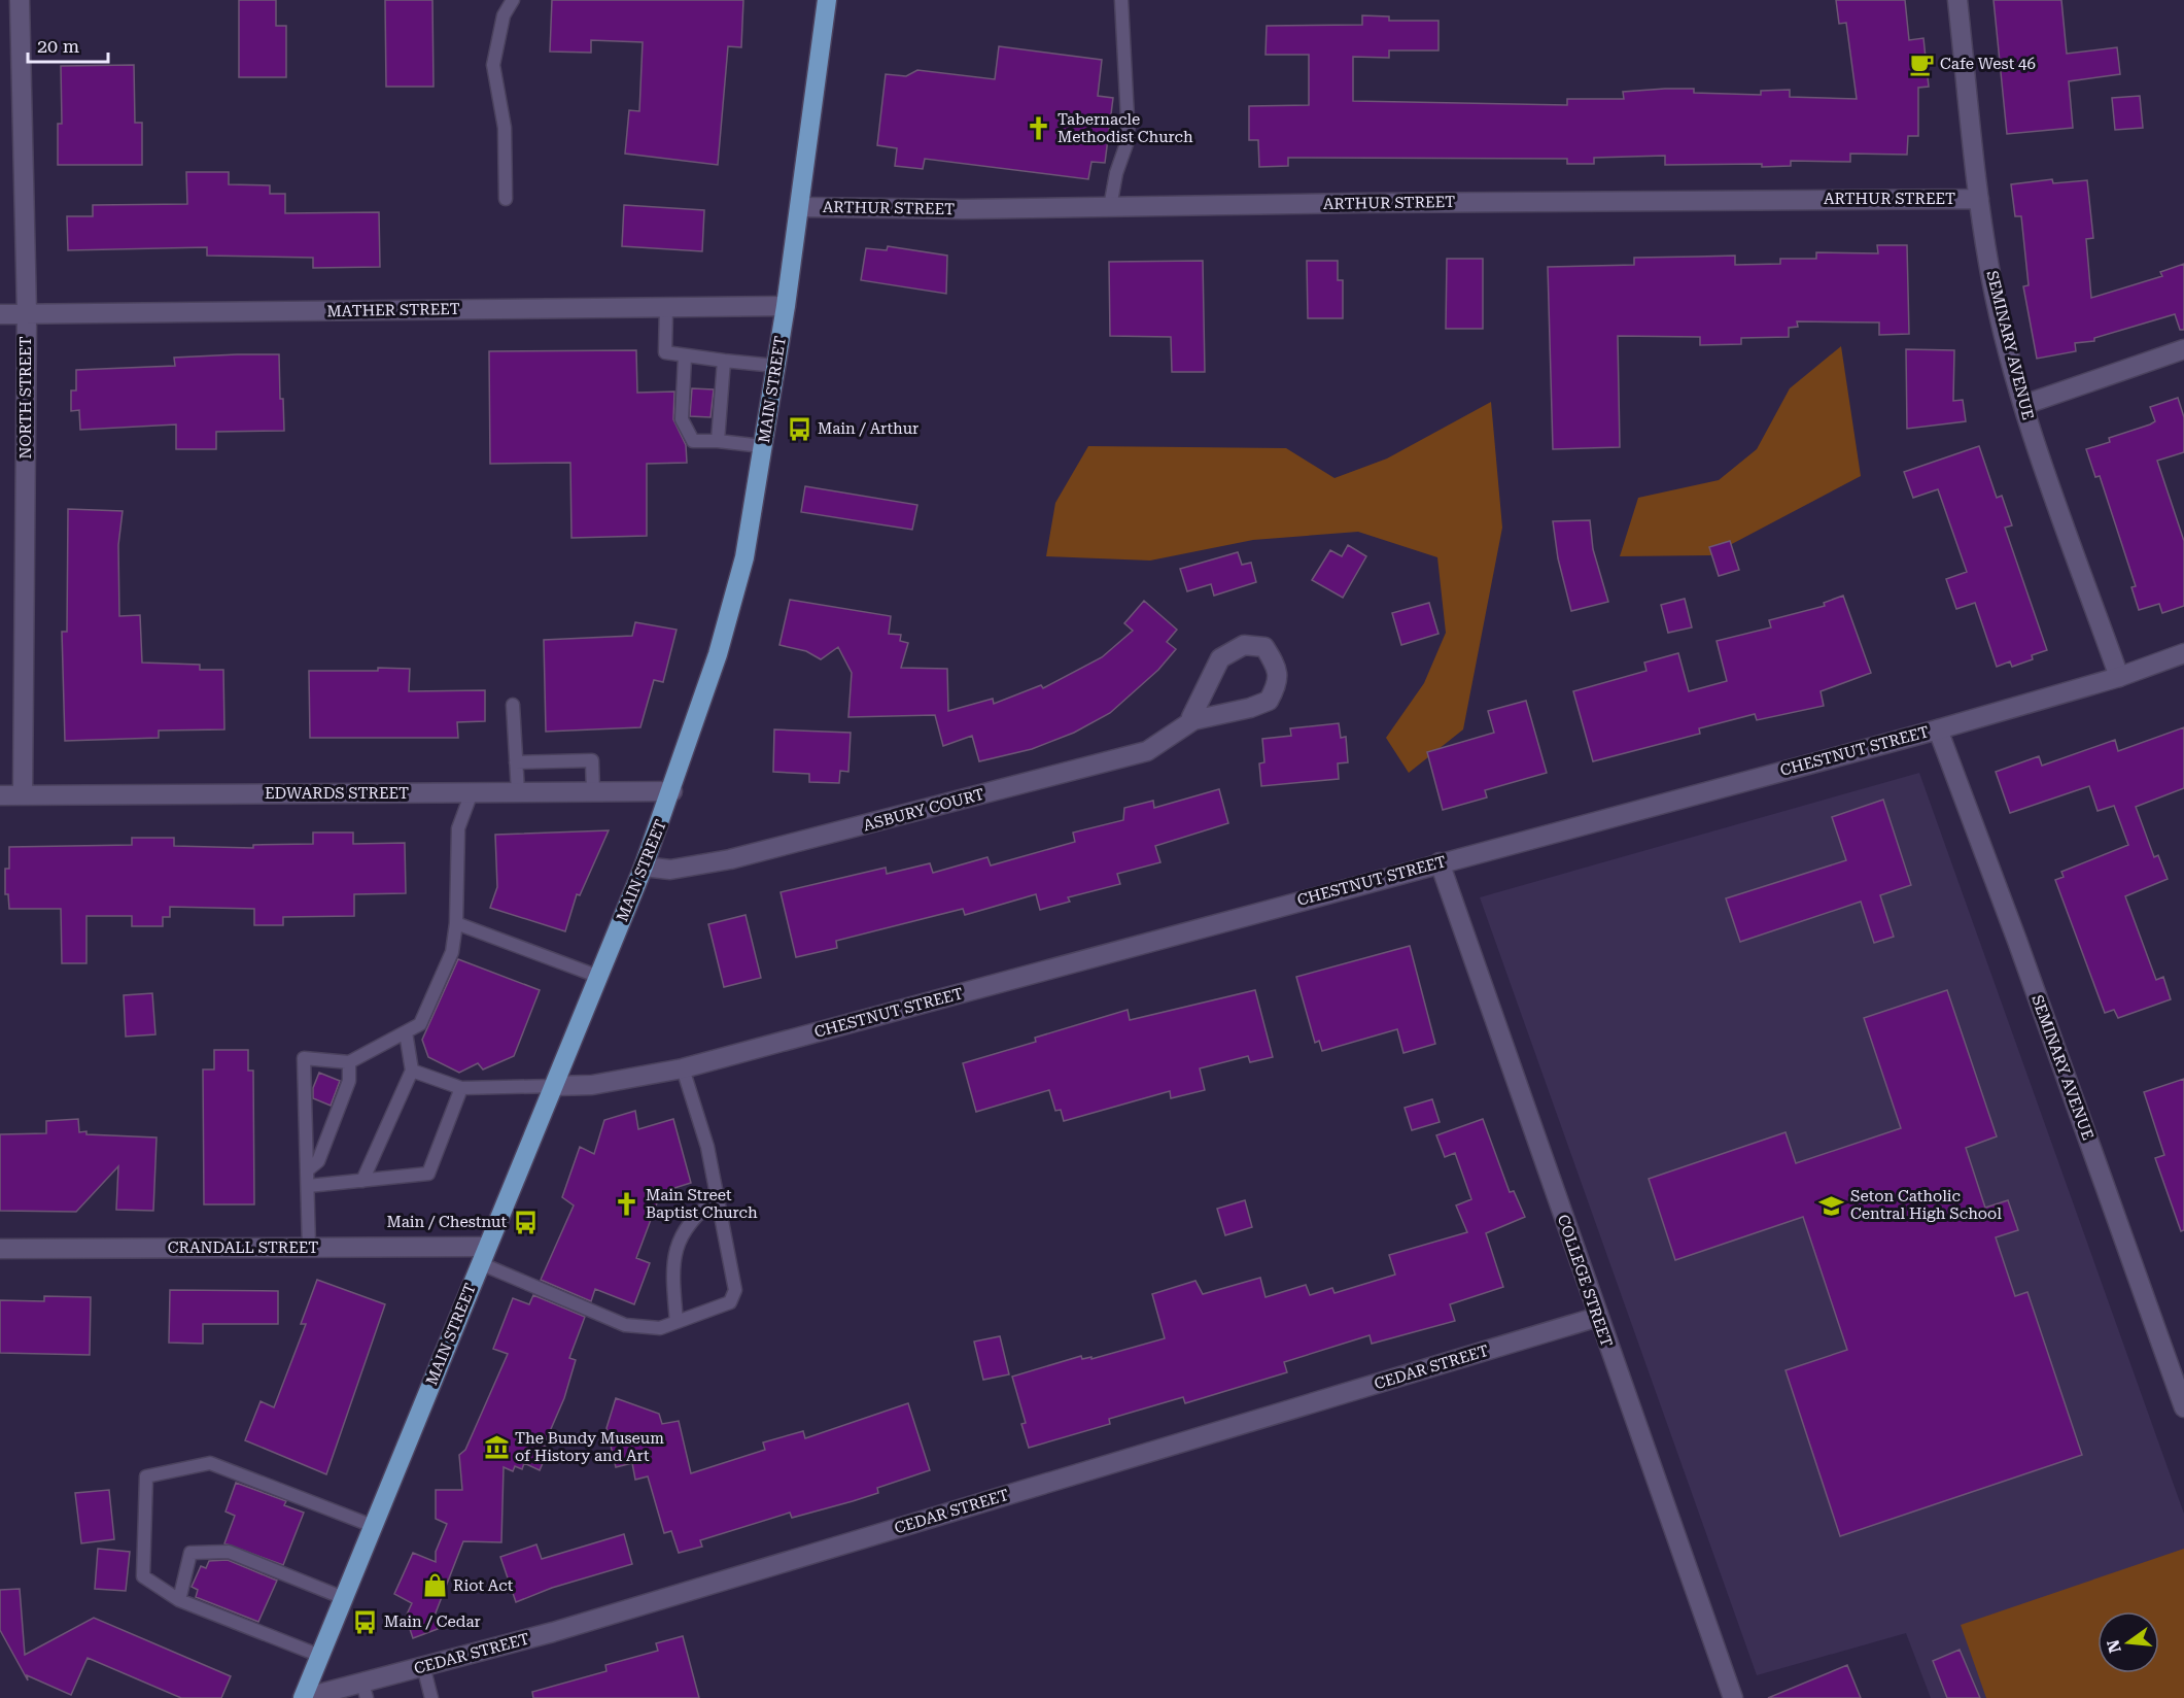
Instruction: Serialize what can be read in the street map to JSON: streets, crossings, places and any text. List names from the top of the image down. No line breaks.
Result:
{"streets":{"main road":["MAIN STREET"],"street":["ARTHUR STREET","MATHER STREET","SEMINARY AVENUE","NORTH STREET","CHESTNUT STREET","EDWARDS STREET","ASBURY COURT","CRANDALL STREET","COLLEGE STREET","CEDAR STREET"]},"crossings":[["ARTHUR STREET","SEMINARY AVENUE"],["ARTHUR STREET","MAIN STREET"],["MATHER STREET","MAIN STREET"],["MATHER STREET","NORTH STREET"],["SEMINARY AVENUE","CHESTNUT STREET"],["MAIN STREET","CHESTNUT STREET"],["MAIN STREET","EDWARDS STREET"],["MAIN STREET","ASBURY COURT"],["MAIN STREET","CRANDALL STREET"],["MAIN STREET","CEDAR STREET"],["NORTH STREET","EDWARDS STREET"],["CHESTNUT STREET","COLLEGE STREET"],["COLLEGE STREET","CEDAR STREET"]],"places":{"cafe":["Cafe West 46"],"church":["Tabernacle Methodist Church","Main Street Baptist Church"],"bus stop":["Main / Arthur","Main / Chestnut","Main / Cedar"],"school or university":["Seton Catholic Central High School"],"museum":["The Bundy Museum of History and Art"],"shop":["Riot Act"]},"scale_bar":"20 m","north":"left"}
